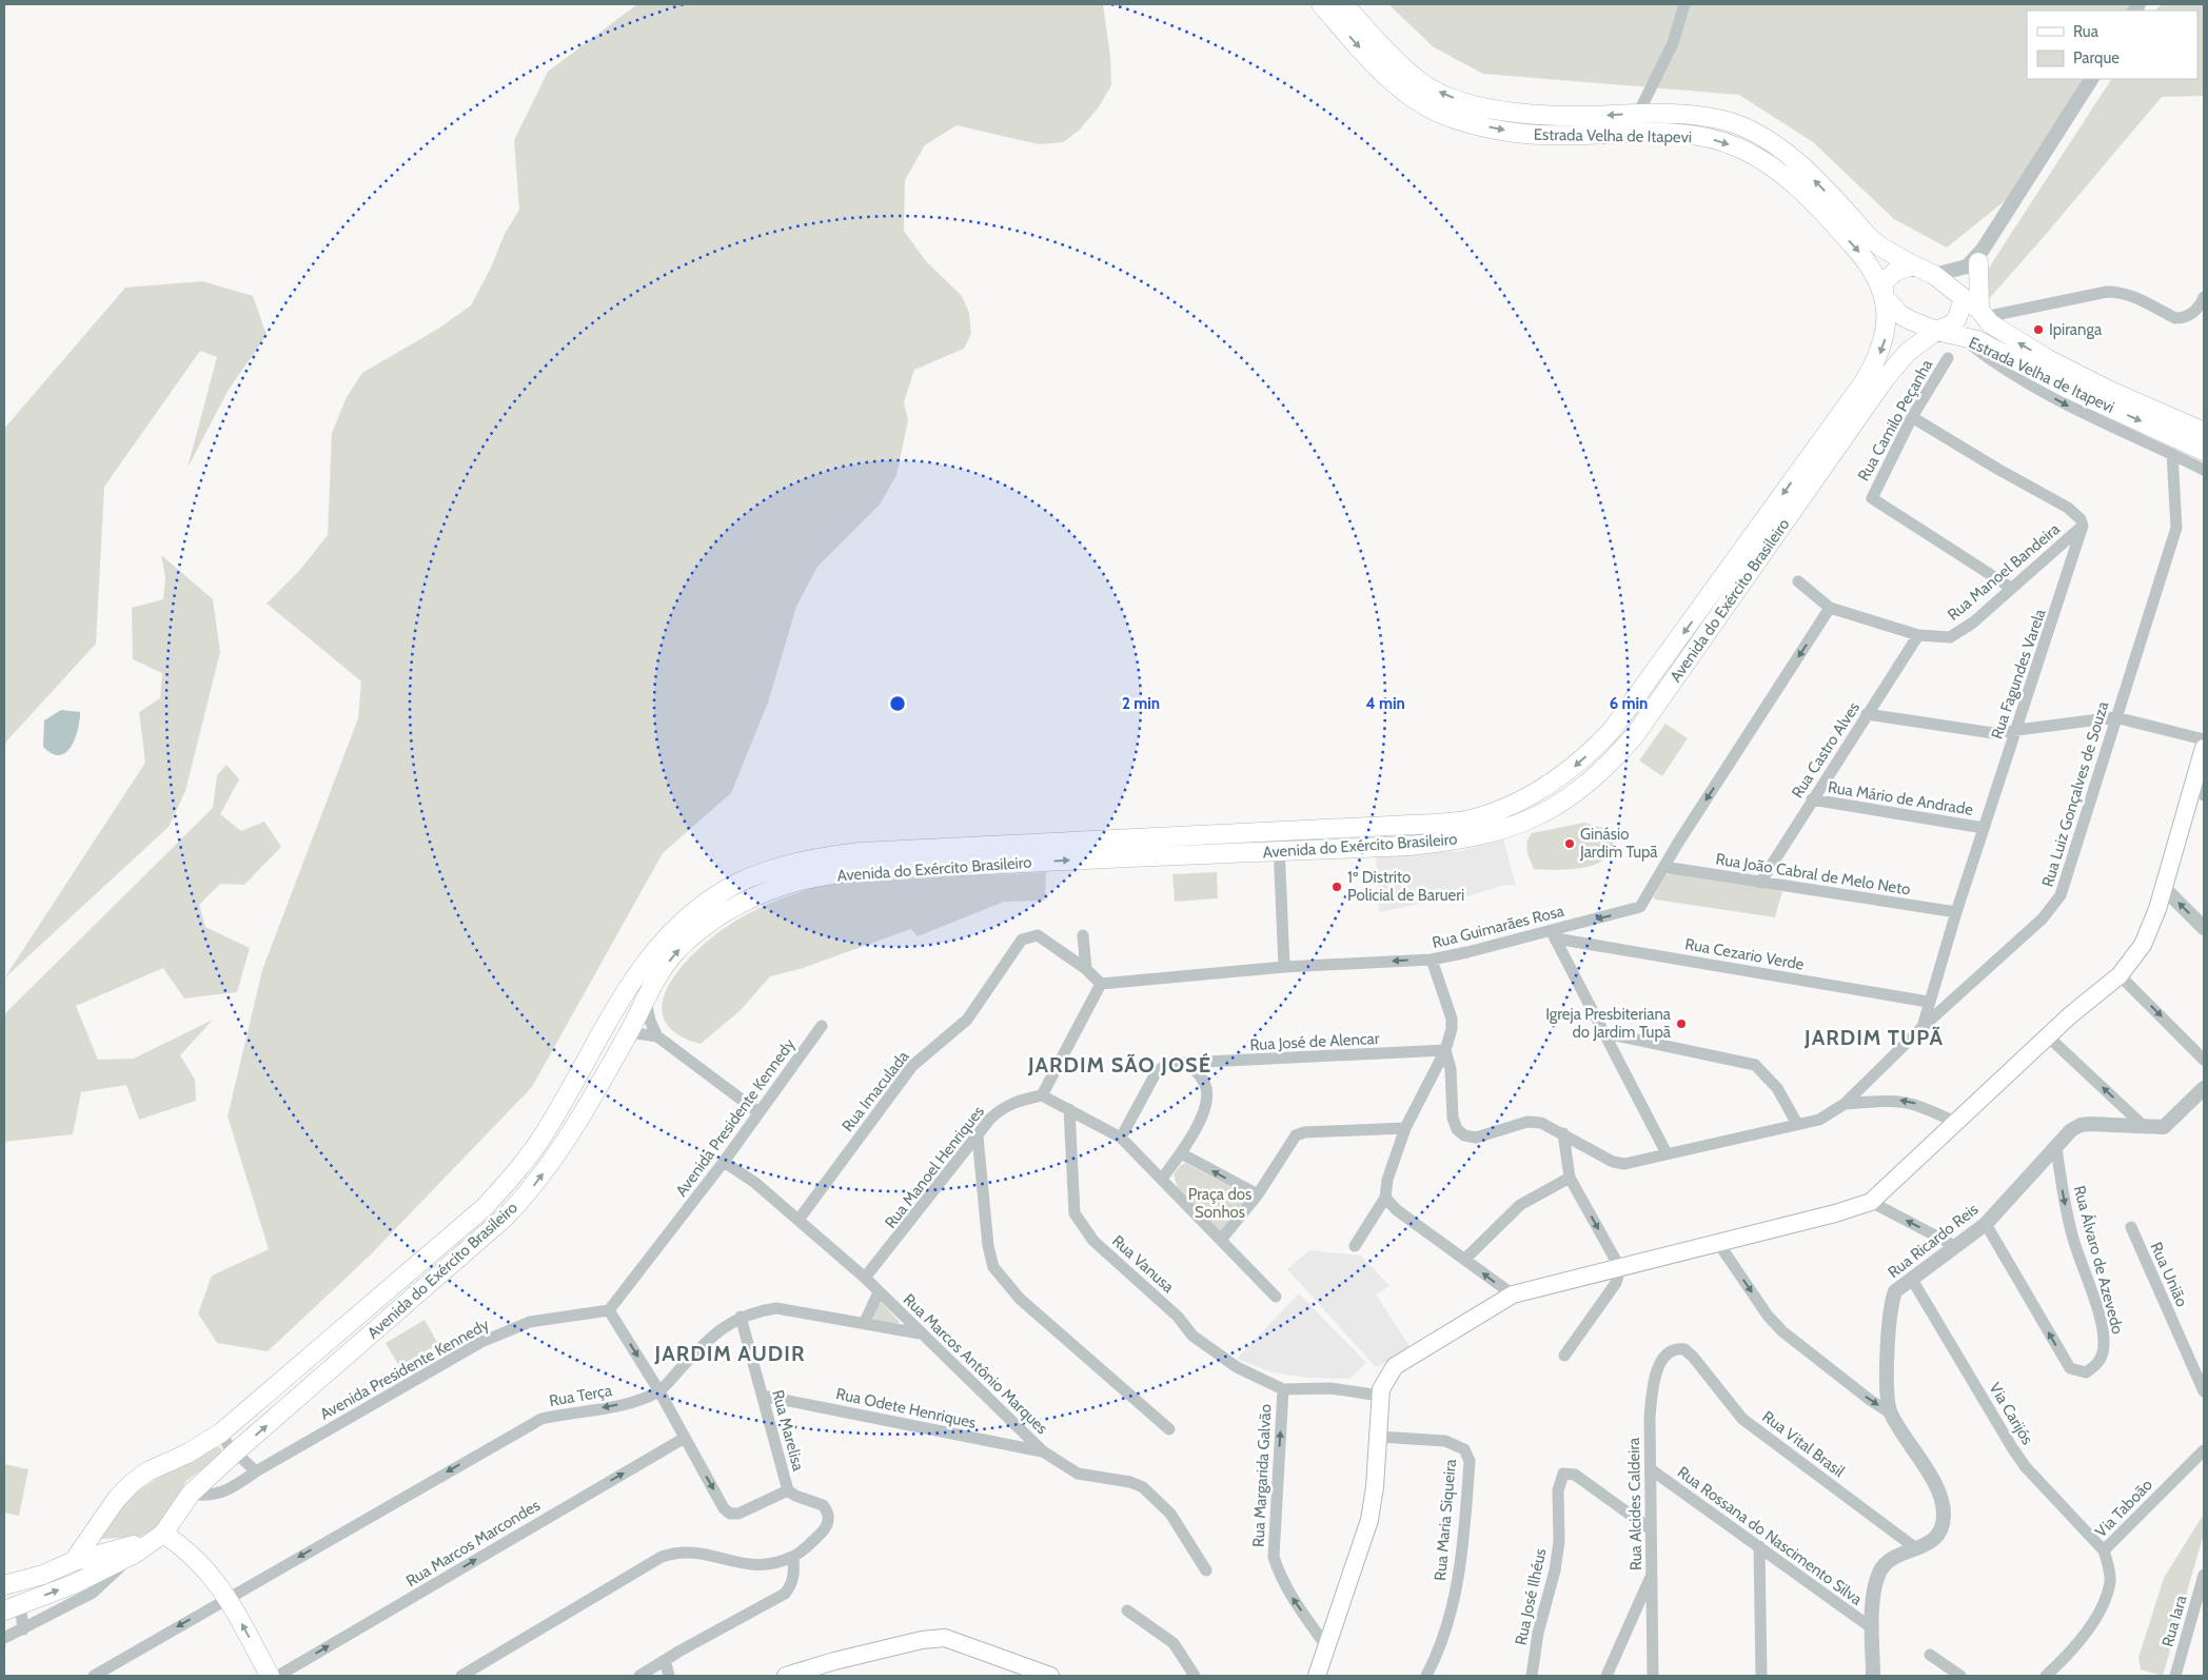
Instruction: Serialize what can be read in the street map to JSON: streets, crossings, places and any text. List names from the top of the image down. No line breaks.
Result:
{"streets":{"main road":["Estrada Velha de Itapevi","Avenida do Exército Brasileiro"],"street":["Rua Camilo Peçanha","Rua Manoel Bandeira","Rua Fagundes Varela","Rua Castro Alves","Rua Luiz Gonçalves de Souza","Rua Mário de Andrade","Rua João Cabral de Melo Neto","Rua Guimarães Rosa","Rua Cezario Verde","Rua José de Alencar","Rua Imaculada","Avenida Presidente Kennedy","Rua Manoel Henriques","Rua Ricardo Reis","Rua Álvaro de Azevedo","Rua Vanusa","Rua União","Rua Marcos Antônio Marques","Rua Terça","Rua Odete Henriques","Via Carijós","Rua Marelisa","Rua Vital Brasil","Rua Margarida Galvão","Rua Alcides Caldeira","Via Taboão","Rua Maria Siqueira","Rua Rossana do Nascimento Silva","Rua Marcos Marcondes","Rua José Ilhéus","Rua Iara"]},"crossings":[["Estrada Velha de Itapevi","Avenida do Exército Brasileiro"],["Rua Camilo Peçanha","Rua Manoel Bandeira"],["Rua Manoel Bandeira","Rua Fagundes Varela"],["Rua Manoel Bandeira","Rua Castro Alves"],["Rua Manoel Bandeira","Rua Guimarães Rosa"],["Avenida do Exército Brasileiro","Avenida Presidente Kennedy"],["Rua Fagundes Varela","Rua Luiz Gonçalves de Souza"],["Rua Fagundes Varela","Rua Mário de Andrade"],["Rua Fagundes Varela","Rua João Cabral de Melo Neto"],["Rua Fagundes Varela","Rua Cezario Verde"],["Rua Castro Alves","Rua Mário de Andrade"],["Rua Castro Alves","Rua João Cabral de Melo Neto"],["Rua Luiz Gonçalves de Souza","Rua Guimarães Rosa"],["Rua Luiz Gonçalves de Souza","Rua José de Alencar"],["Rua João Cabral de Melo Neto","Rua Guimarães Rosa"],["Rua Guimarães Rosa","Rua Cezario Verde"],["Rua Guimarães Rosa","Rua Imaculada"],["Rua Imaculada","Rua Marcos Antônio Marques"],["Avenida Presidente Kennedy","Rua Marcos Antônio Marques"],["Rua Manoel Henriques","Rua Marcos Antônio Marques"],["Rua Ricardo Reis","Rua Álvaro de Azevedo"],["Rua Ricardo Reis","Via Carijós"],["Rua Ricardo Reis","Rua Vital Brasil"],["Rua Ricardo Reis","Rua Rossana do Nascimento Silva"],["Rua Vanusa","Rua Margarida Galvão"],["Rua Marcos Antônio Marques","Rua Terça"],["Rua Marcos Antônio Marques","Rua Odete Henriques"],["Rua Terça","Rua Marelisa"],["Rua Odete Henriques","Rua Marelisa"],["Via Carijós","Via Taboão"],["Rua Vital Brasil","Rua Alcides Caldeira"],["Rua Alcides Caldeira","Rua Rossana do Nascimento Silva"],["Rua Alcides Caldeira","Rua José Ilhéus"]],"one_way":["Rua Guimarães Rosa","Rua Terça","Rua Margarida Galvão"],"districts":["JARDIM TUPÃ","JARDIM SÃO JOSÉ","JARDIM AUDIR"],"parks":["Praça dos Sonhos"],"places":["Ipiranga","Ginásio Jardim Tupã","1º Distrito Policial de Barueri","Igreja Presbiteriana do Jardim Tupã"],"legend":["Rua","Parque"],"rings":["2 min","4 min","6 min"]}
